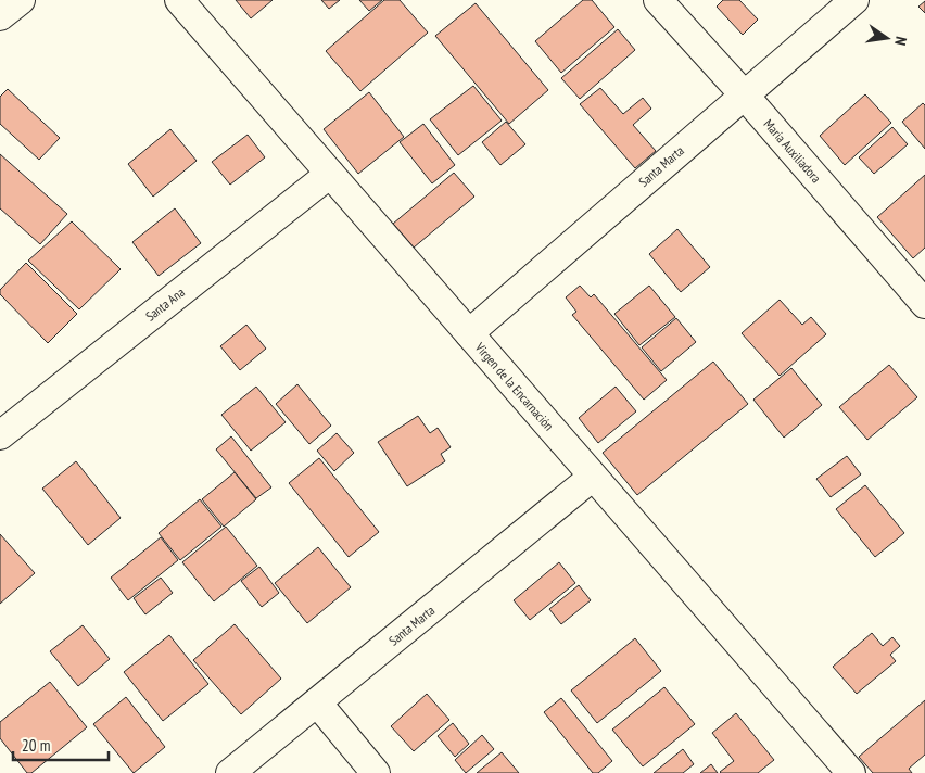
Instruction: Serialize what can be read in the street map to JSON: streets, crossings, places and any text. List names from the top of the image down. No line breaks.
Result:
{"streets":{"street":["Maria Auxiliadora","Santa Marta","Santa Ana","Virgen de la Encarnación"]},"crossings":[["Maria Auxiliadora","Santa Marta"],["Santa Marta","Virgen de la Encarnación"],["Santa Ana","Virgen de la Encarnación"]],"scale_bar":"20 m","north":"right"}
